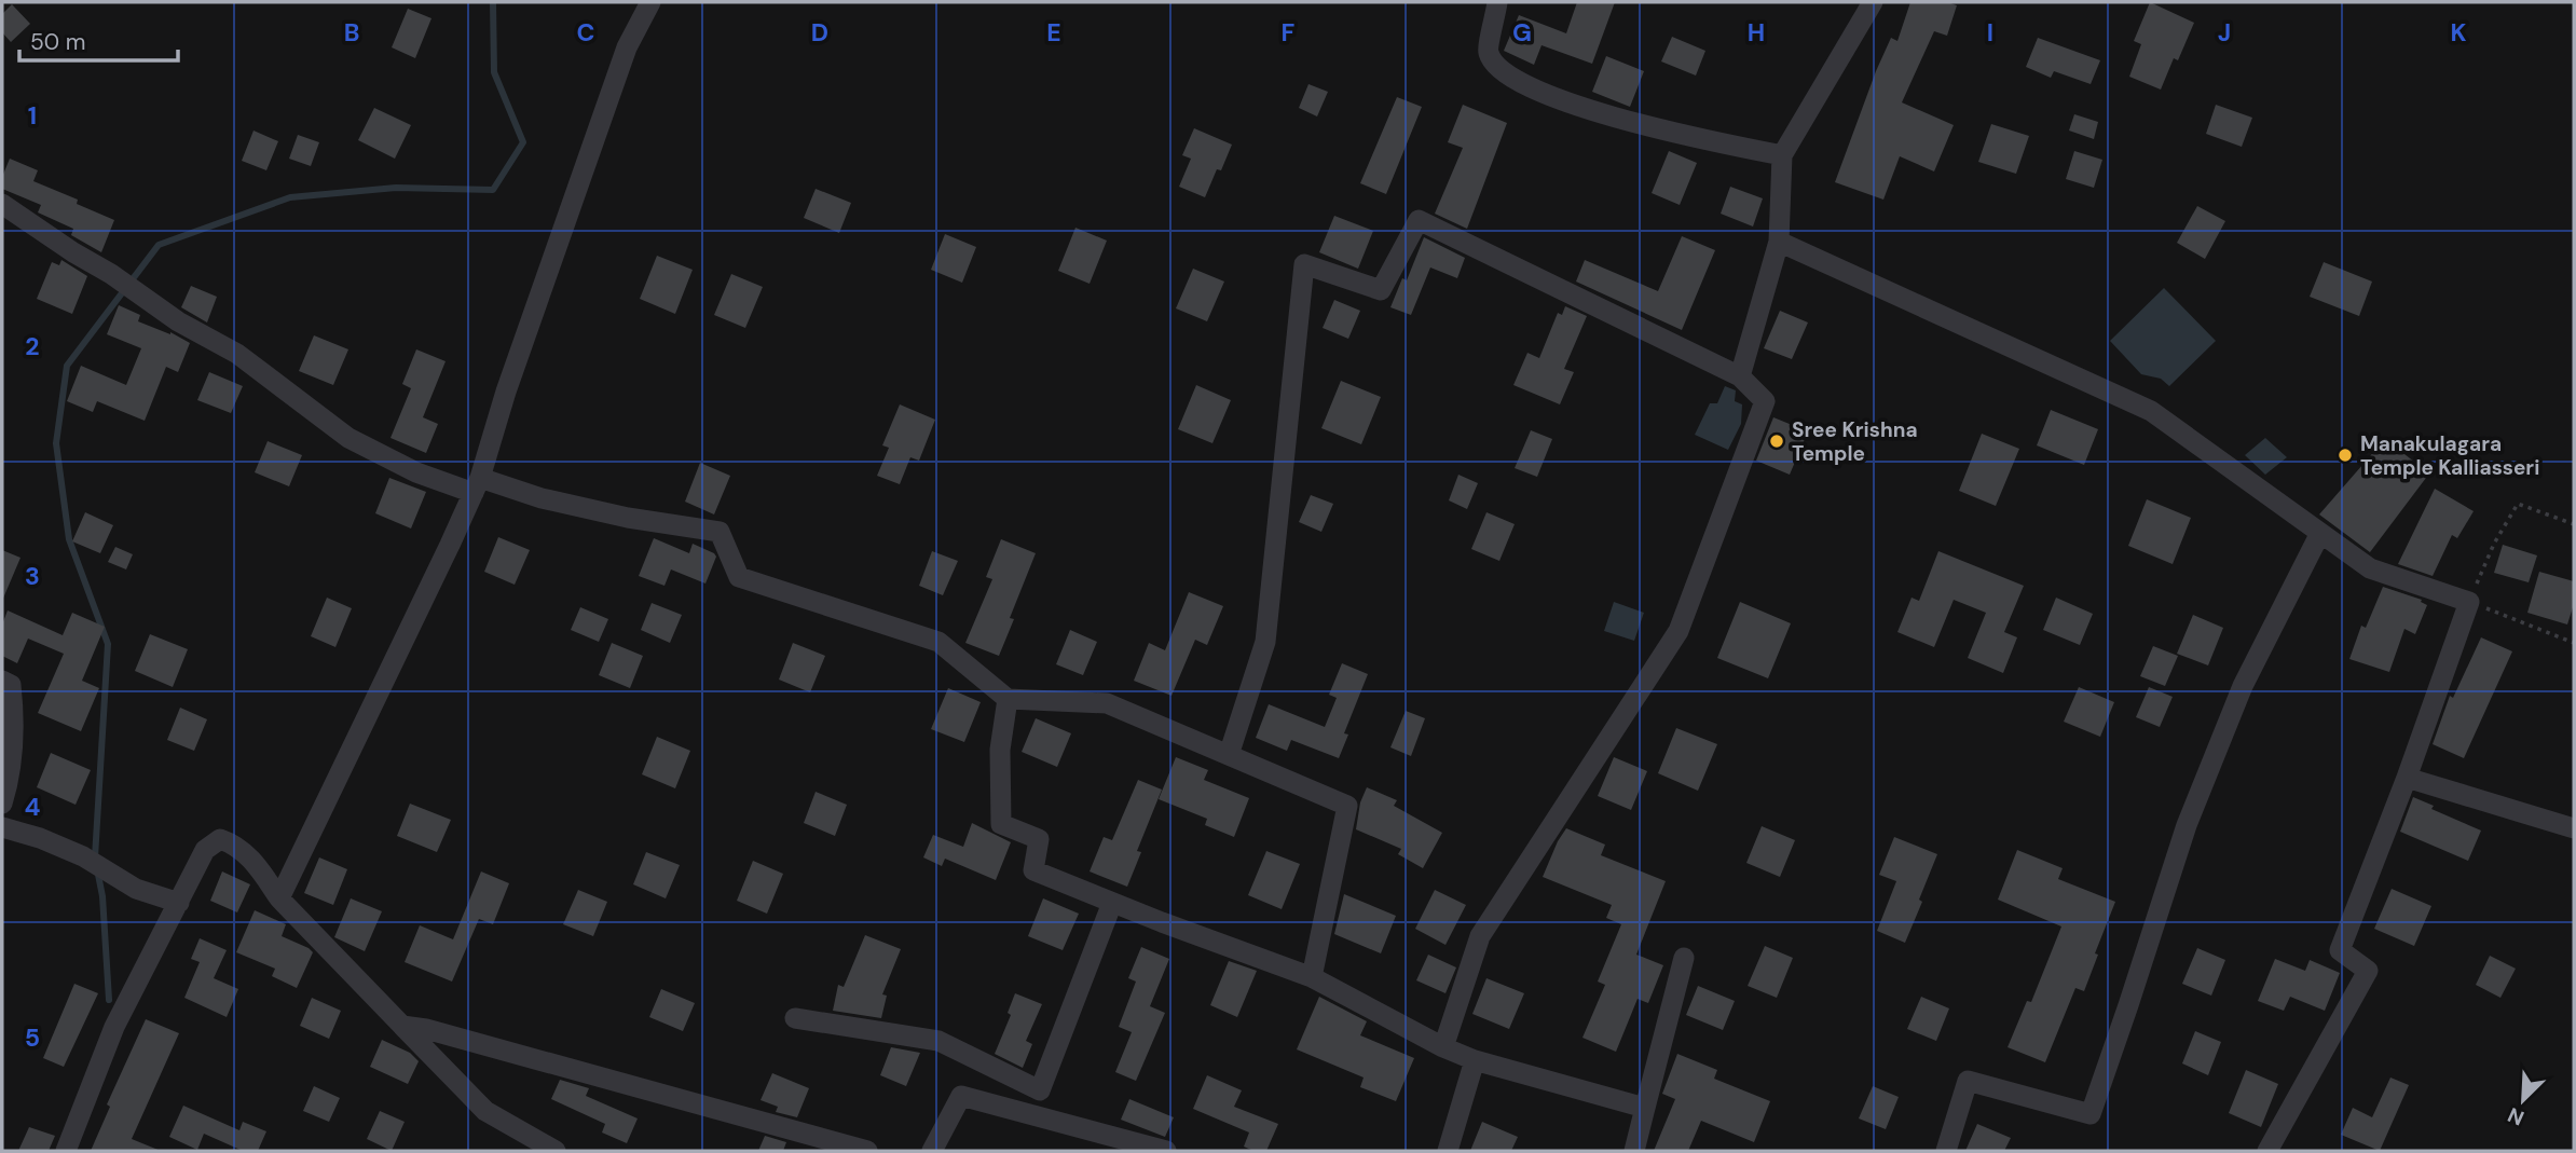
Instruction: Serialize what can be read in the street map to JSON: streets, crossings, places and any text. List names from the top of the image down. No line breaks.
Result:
{"places":["Sree Krishna Temple","Manakulagara Temple Kalliasseri"],"scale_bar":"50 m","north":"bottom left","grid":{"columns":["B","C","D","E","F","G","H","I","J","K"],"rows":["1","2","3","4","5"]}}
